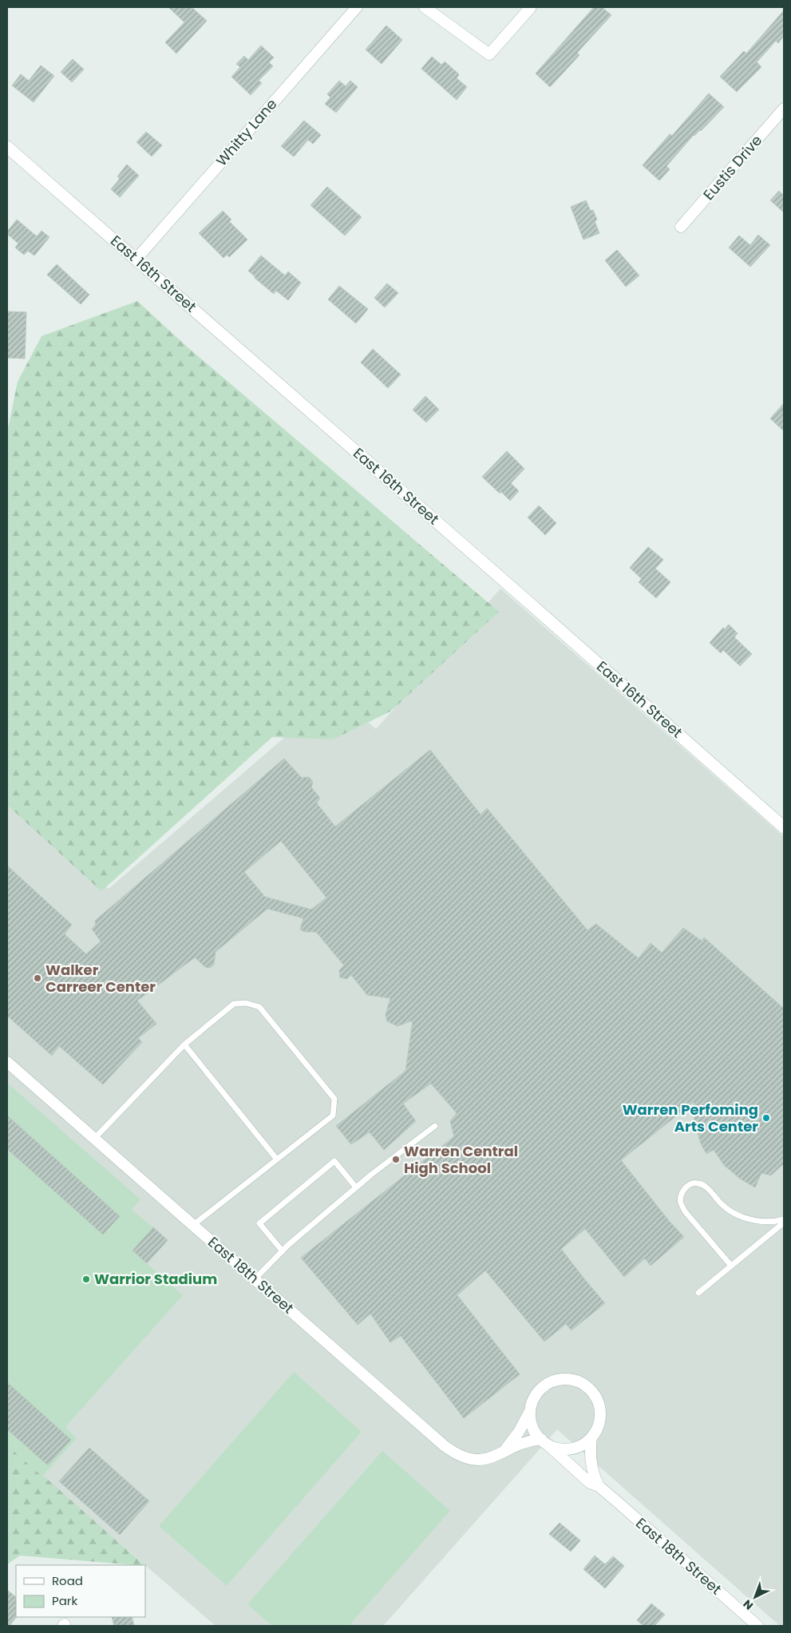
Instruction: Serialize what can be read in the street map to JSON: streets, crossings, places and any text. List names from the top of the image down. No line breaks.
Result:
{"streets":{"street":["Whitty Lane","Eustis Drive","East 16th Street","East 18th Street"]},"crossings":[["Whitty Lane","East 16th Street"]],"places":["Walker Carreer Center","Warren Perfoming Arts Center","Warren Central High School","Warrior Stadium"],"legend":["Road","Park"],"north":"bottom left"}
